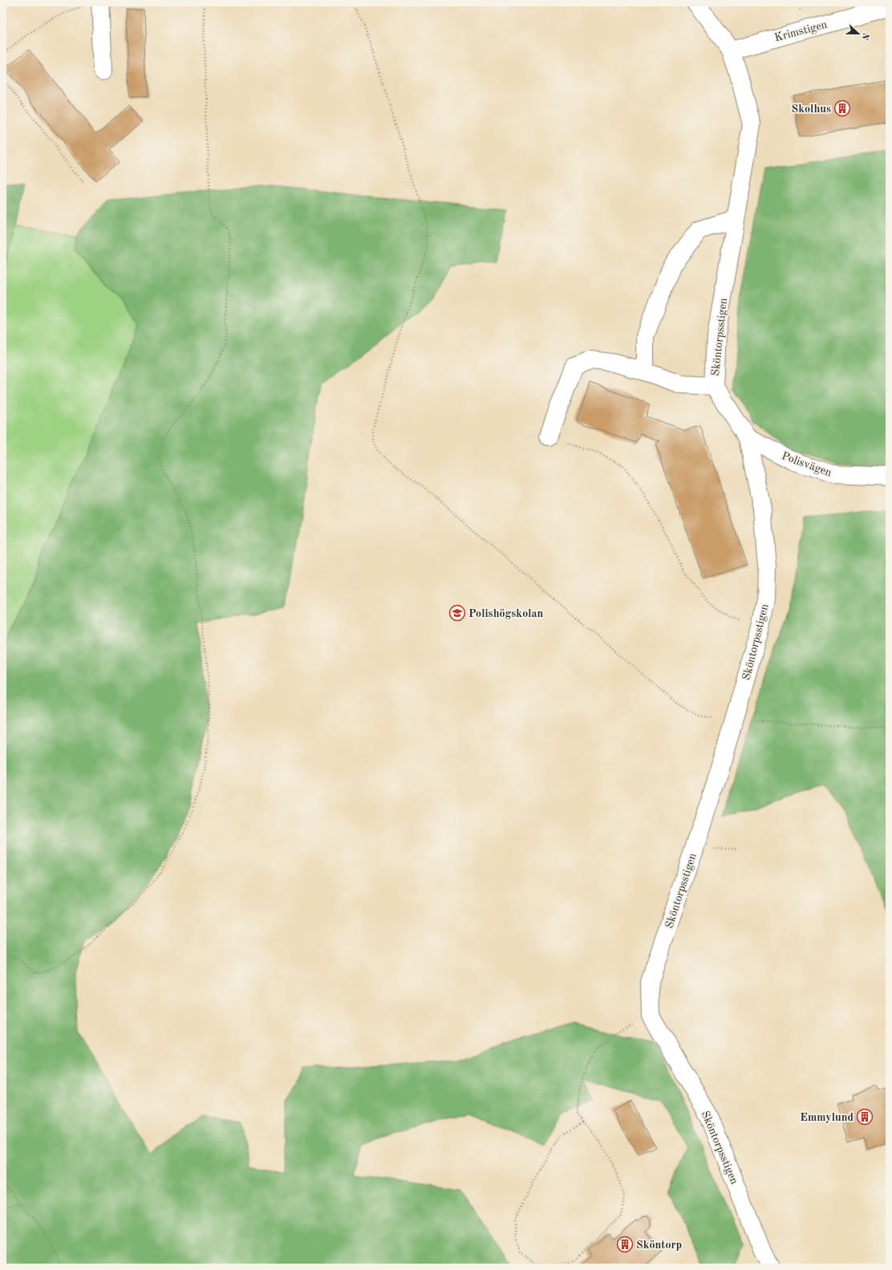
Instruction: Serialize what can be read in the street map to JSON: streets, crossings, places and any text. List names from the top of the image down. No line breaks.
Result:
{"streets":{"street":["Krimstigen","Sköntorpsstigen","Polisvägen"]},"crossings":[["Krimstigen","Sköntorpsstigen"],["Sköntorpsstigen","Polisvägen"]],"places":{"building":["Skolhus","Emmylund","Sköntorp"],"school or university":["Polishögskolan"]},"north":"right"}
